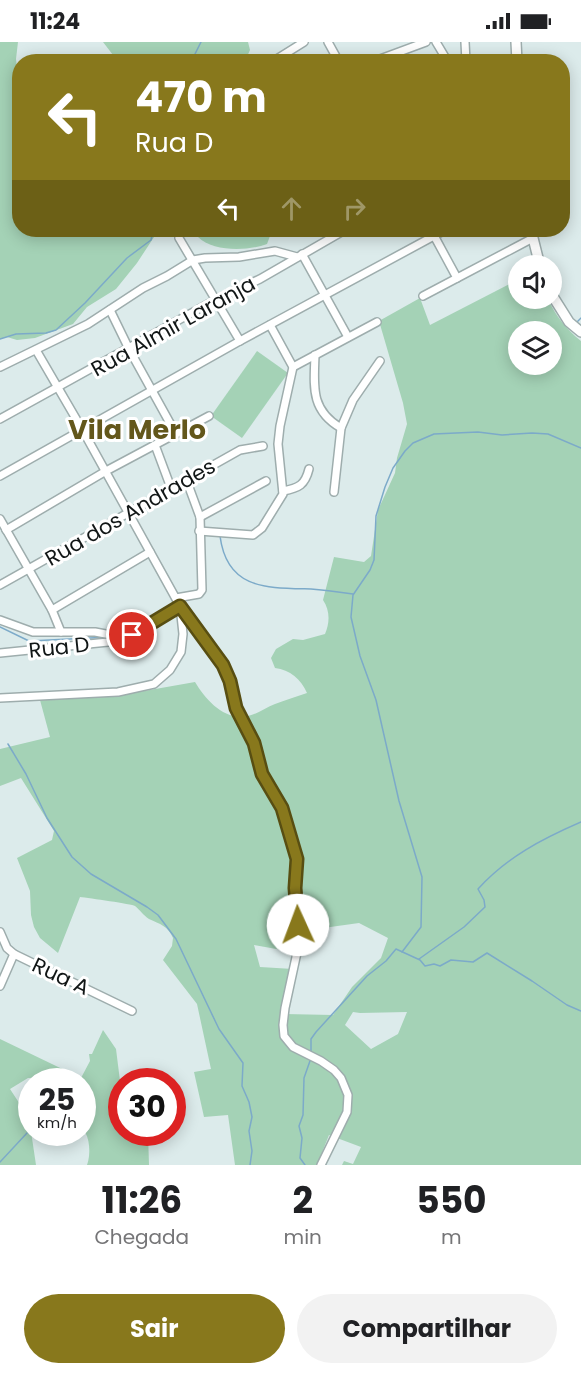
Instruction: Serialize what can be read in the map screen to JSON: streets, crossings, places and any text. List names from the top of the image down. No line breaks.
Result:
{"streets":{"street":["Rua Almir Laranja","Rua dos Andrades","Rua D","Rua A"]},"districts":["Vila Merlo"],"page":{"status":"11:24","turn":["470 m","Rua D"],"speed":"25 km/h","limit":"30","eta":["11:26","Chegada","2","min","550","m"],"buttons":["Sair","Compartilhar"]}}
